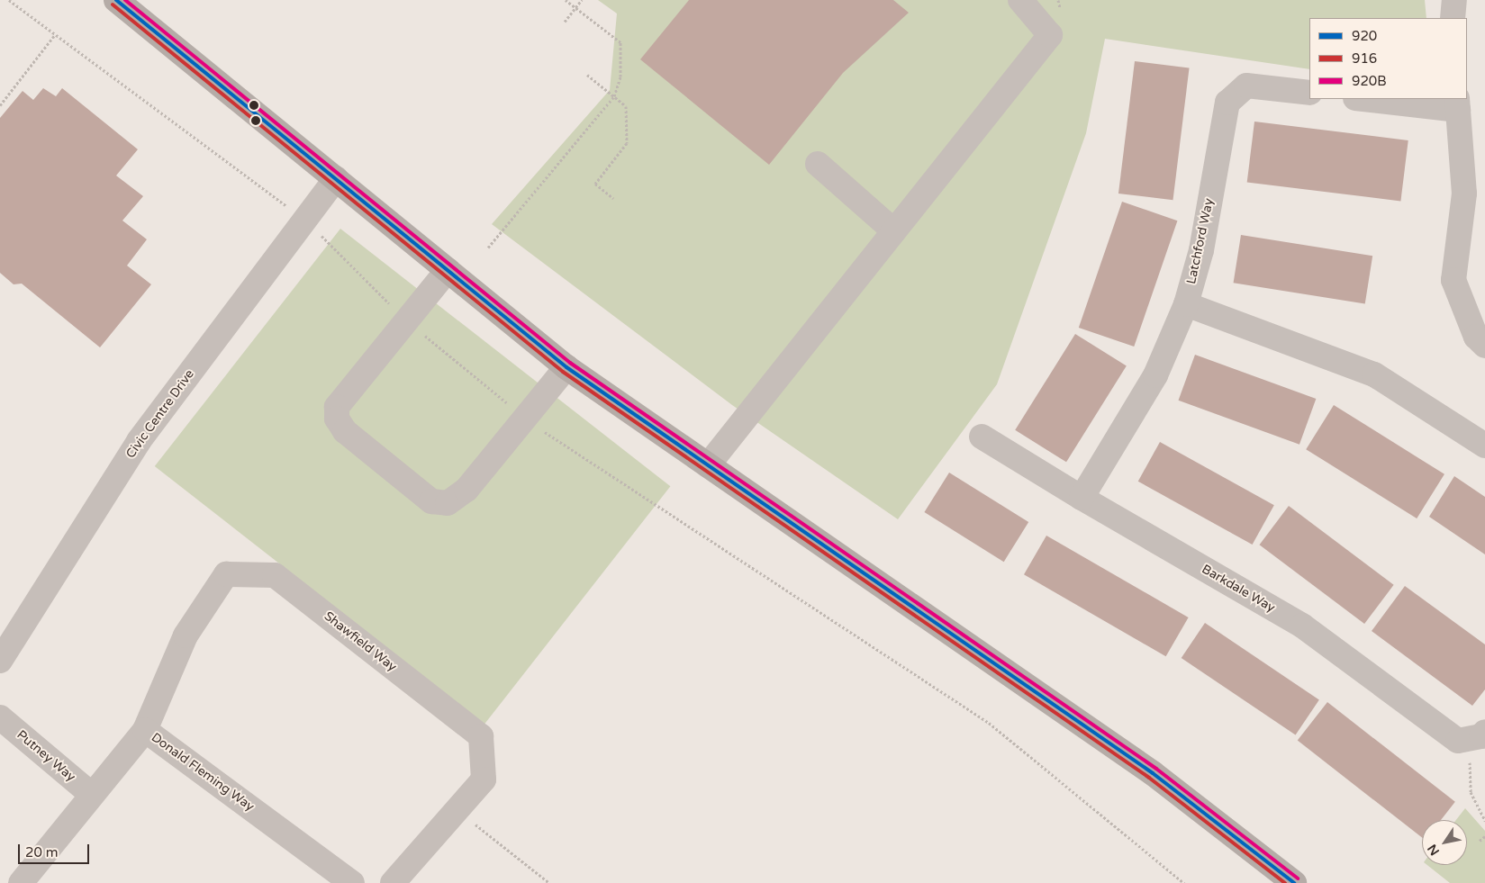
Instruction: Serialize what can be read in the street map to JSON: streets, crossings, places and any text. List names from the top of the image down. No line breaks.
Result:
{"streets":{"street":["Latchford Way","Civic Centre Drive","Barkdale Way","Shawfield Way","Putney Way","Donald Fleming Way"]},"crossings":[["Latchford Way","Barkdale Way"],["Shawfield Way","Donald Fleming Way"],["Putney Way","Donald Fleming Way"]],"lines":["transit line 920","transit line 920B","transit line 916"],"legend":["920","916","920B"],"scale_bar":"20 m","north":"bottom left"}
